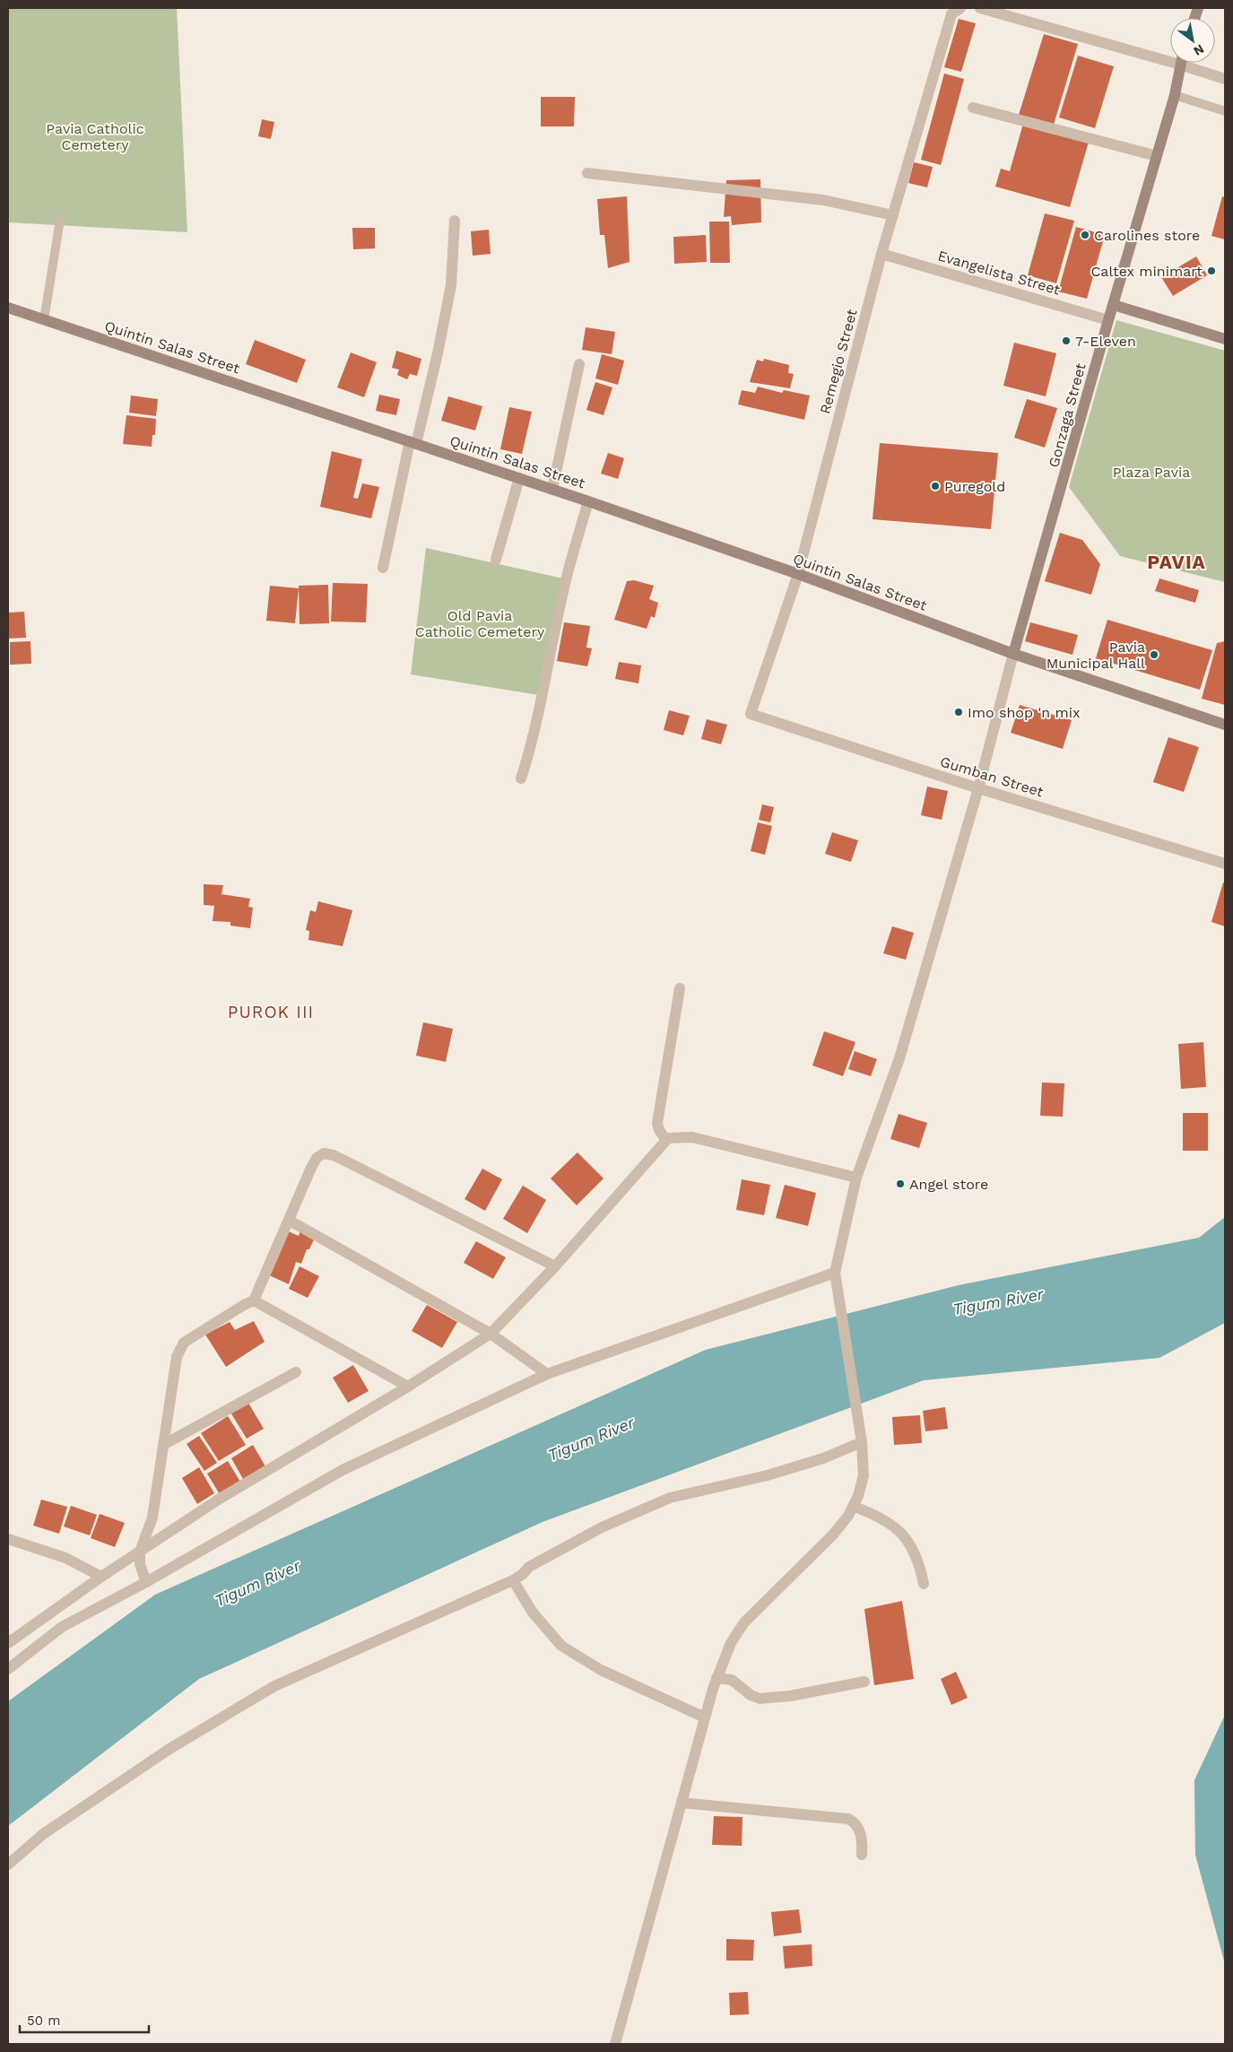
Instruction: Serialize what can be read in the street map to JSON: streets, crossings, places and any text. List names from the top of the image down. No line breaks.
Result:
{"streets":{"main road":["Quintin Salas Street","Gonzaga Street"],"street":["Evangelista Street","Remegio Street","Gumban Street"]},"crossings":[["Evangelista Street","Remegio Street"],["Evangelista Street","Gonzaga Street"],["Quintin Salas Street","Remegio Street"],["Quintin Salas Street","Gonzaga Street"],["Remegio Street","Gumban Street"]],"districts":["PAVIA","PUROK III"],"water":["Tigum River"],"parks":["Pavia Catholic Cemetery","Plaza Pavia","Old Pavia Catholic Cemetery"],"places":["Carolines store","Caltex minimart","7-Eleven","Puregold","Pavia Municipal Hall","Imo shop 'n mix","Angel store"],"scale_bar":"50 m","north":"bottom right"}
